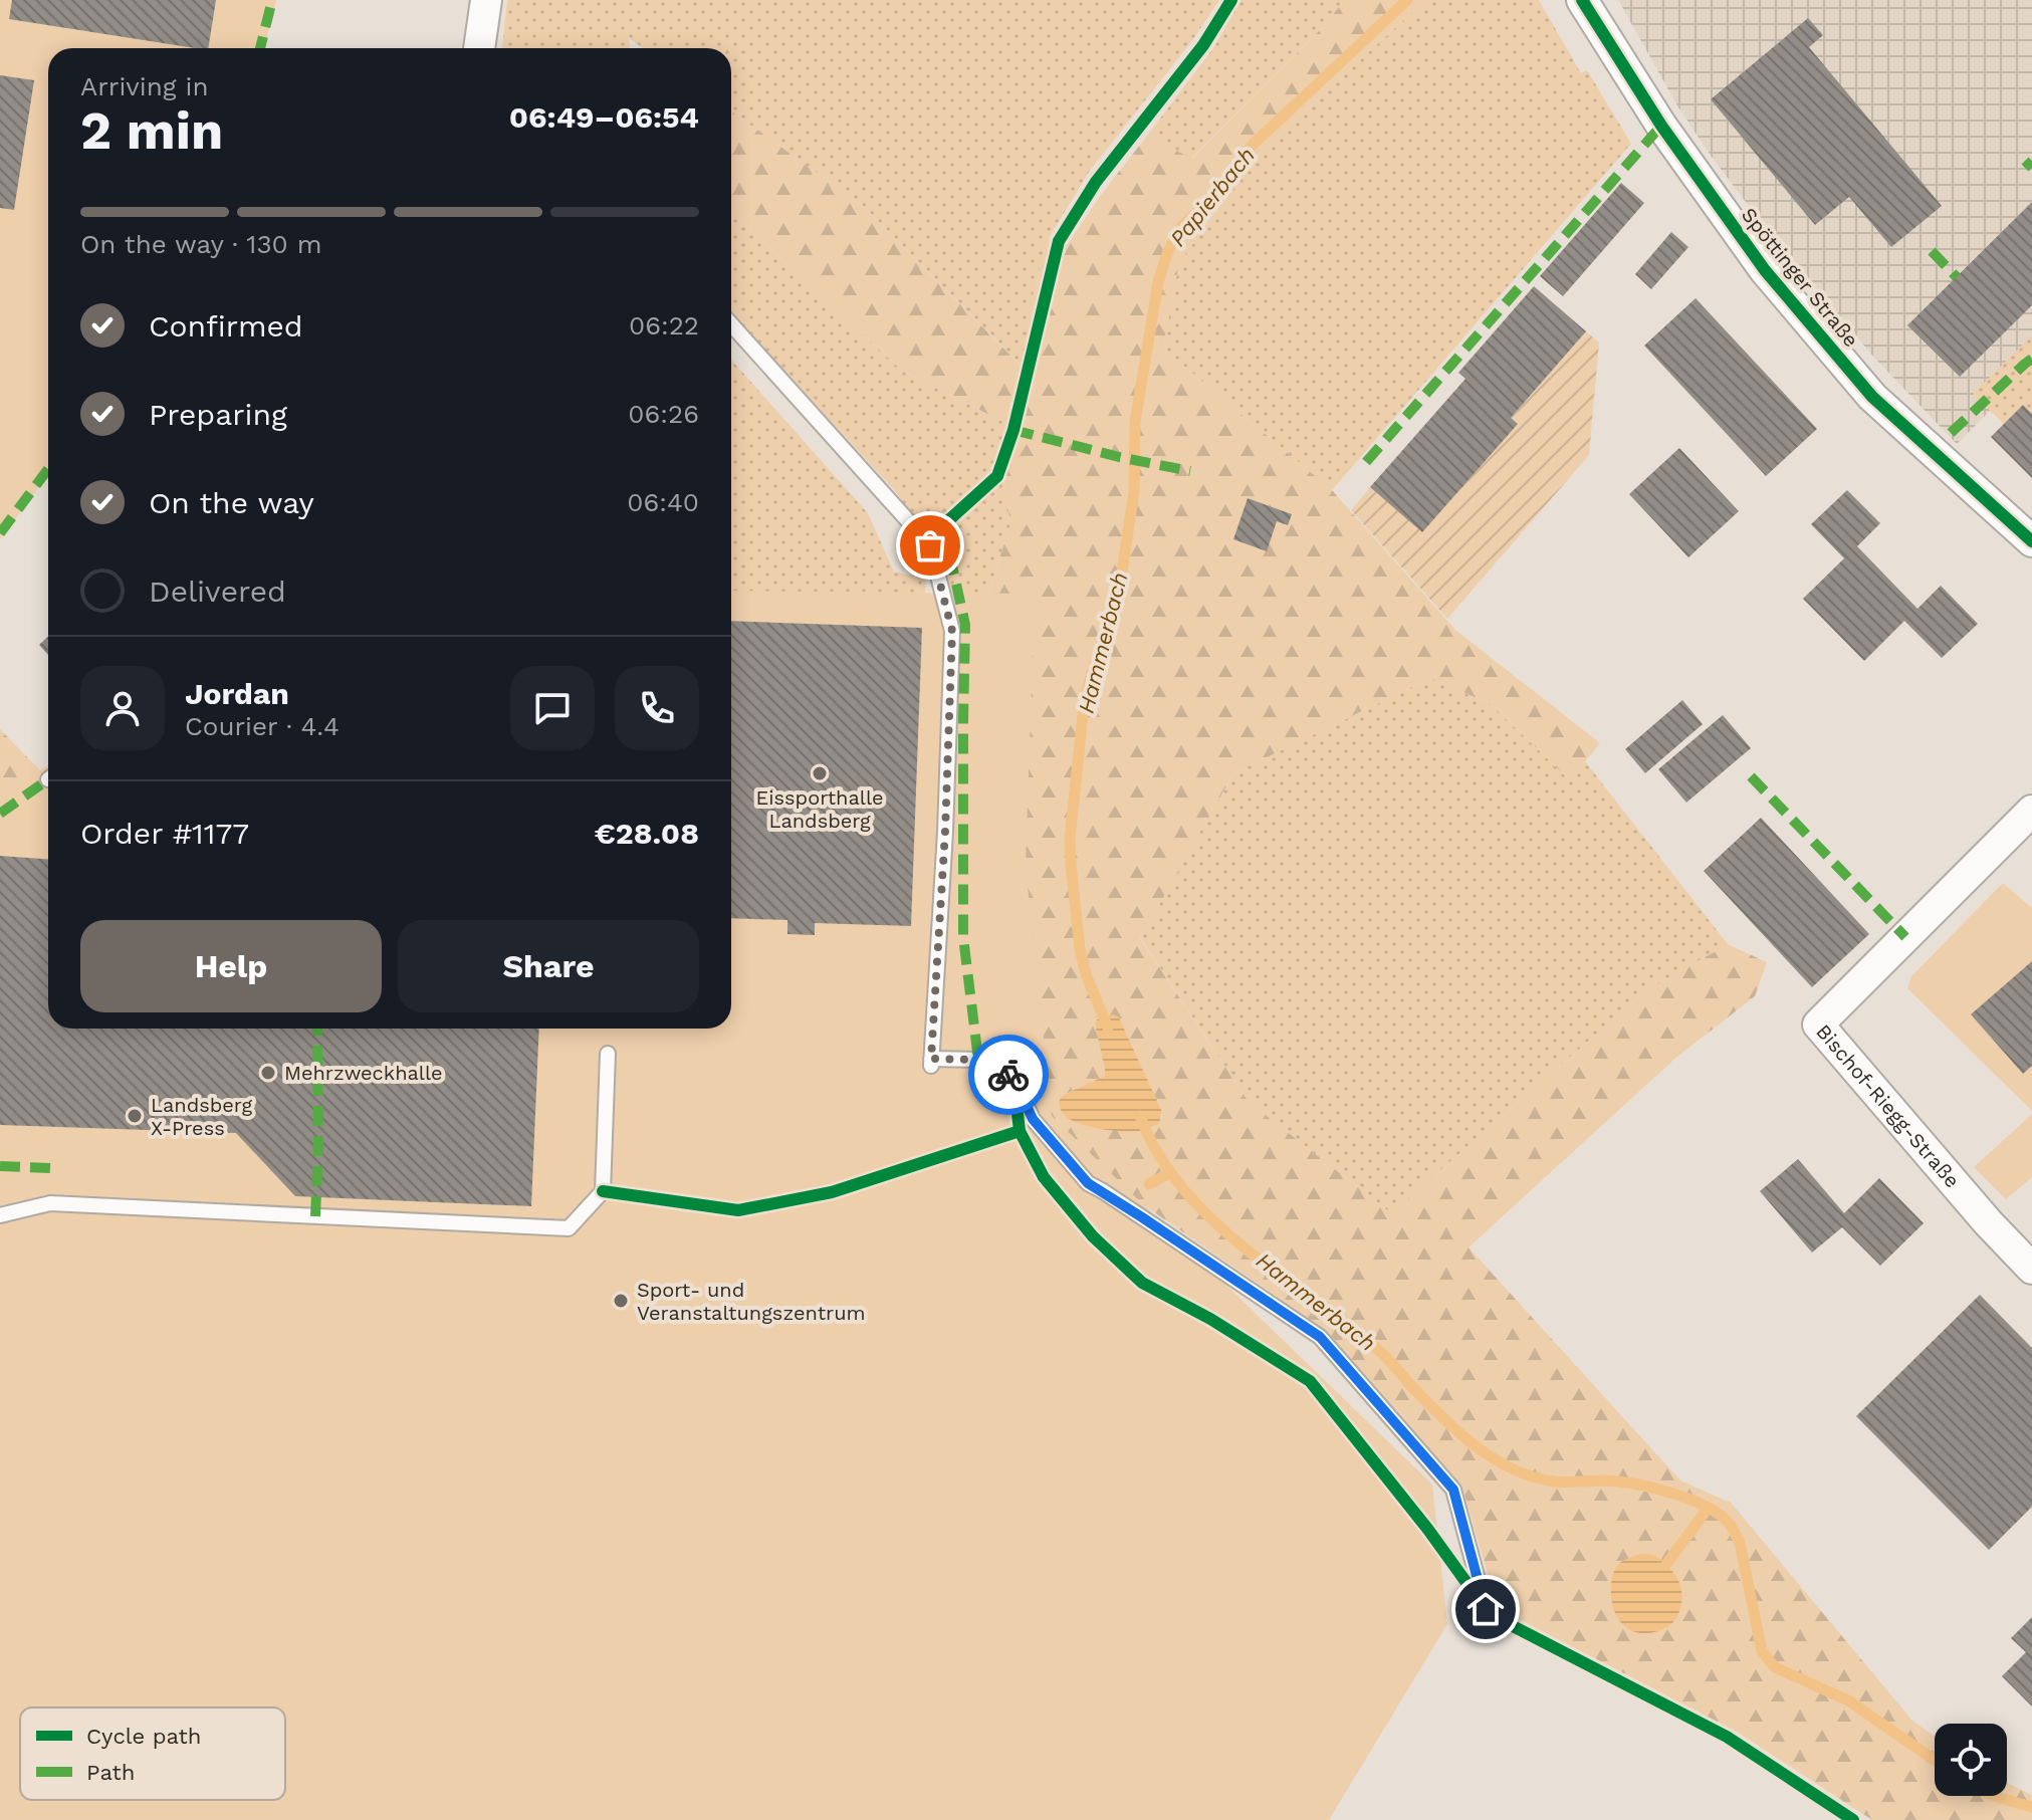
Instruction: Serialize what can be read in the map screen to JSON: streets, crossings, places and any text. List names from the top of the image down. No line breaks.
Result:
{"streets":{"street":["Spöttinger Straße","Bischof-Riegg-Straße"]},"water":["Papierbach","Hammerbach"],"places":["Eissporthalle Landsberg","Mehrzweckhalle","Landsberg X-Press","Sport- und Veranstaltungszentrum"],"legend":["Cycle path","Path"],"page":{"heading":["2 min","Arriving in","06:49–06:54"],"panel":["Jordan","Courier · 4.4","Order #1177","€28.08"],"bar":"On the way · 130 m","list":[["Confirmed","06:22"],["Preparing","06:26"],["On the way","06:40"],"Delivered"],"buttons":["Help","Share"]}}
